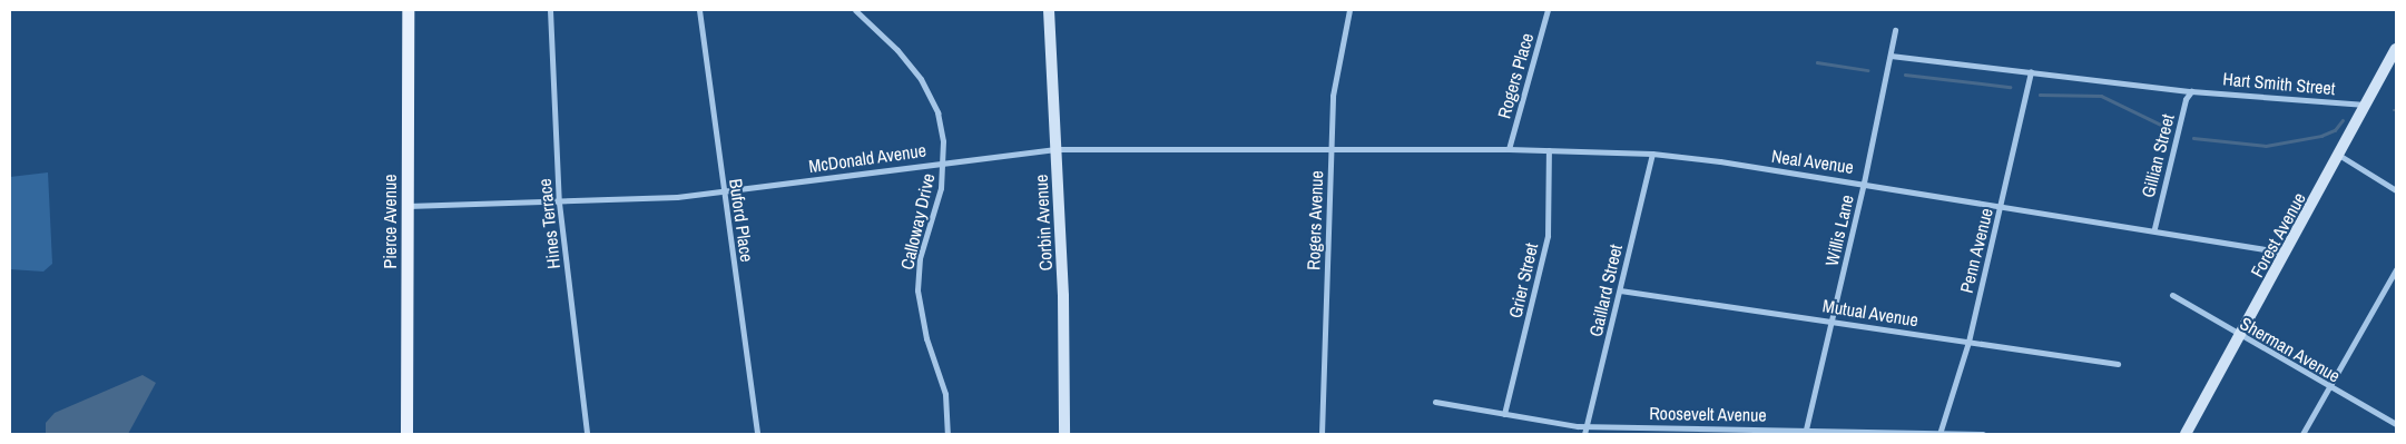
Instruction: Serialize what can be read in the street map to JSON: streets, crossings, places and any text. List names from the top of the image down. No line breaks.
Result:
{"streets":{"main road":["Pierce Avenue"],"street":["Rogers Place","Hart Smith Street","Gillian Street","McDonald Avenue","Neal Avenue","Buford Place","Rogers Avenue","Calloway Drive","Corbin Avenue","Hines Terrace","Willis Lane","Forest Avenue","Penn Avenue","Grier Street","Gaillard Street","Mutual Avenue","Sherman Avenue","Roosevelt Avenue"]},"crossings":[["Rogers Place","Neal Avenue"],["Hart Smith Street","Gillian Street"],["Hart Smith Street","Willis Lane"],["Hart Smith Street","Forest Avenue"],["Hart Smith Street","Penn Avenue"],["Gillian Street","Neal Avenue"],["McDonald Avenue","Neal Avenue"],["McDonald Avenue","Buford Place"],["McDonald Avenue","Rogers Avenue"],["McDonald Avenue","Pierce Avenue"],["McDonald Avenue","Calloway Drive"],["McDonald Avenue","Corbin Avenue"],["McDonald Avenue","Hines Terrace"],["Neal Avenue","Rogers Avenue"],["Neal Avenue","Willis Lane"],["Neal Avenue","Forest Avenue"],["Neal Avenue","Penn Avenue"],["Neal Avenue","Grier Street"],["Neal Avenue","Gaillard Street"],["Willis Lane","Mutual Avenue"],["Willis Lane","Roosevelt Avenue"],["Forest Avenue","Sherman Avenue"],["Penn Avenue","Mutual Avenue"],["Penn Avenue","Roosevelt Avenue"],["Grier Street","Roosevelt Avenue"],["Gaillard Street","Mutual Avenue"],["Gaillard Street","Roosevelt Avenue"]]}
